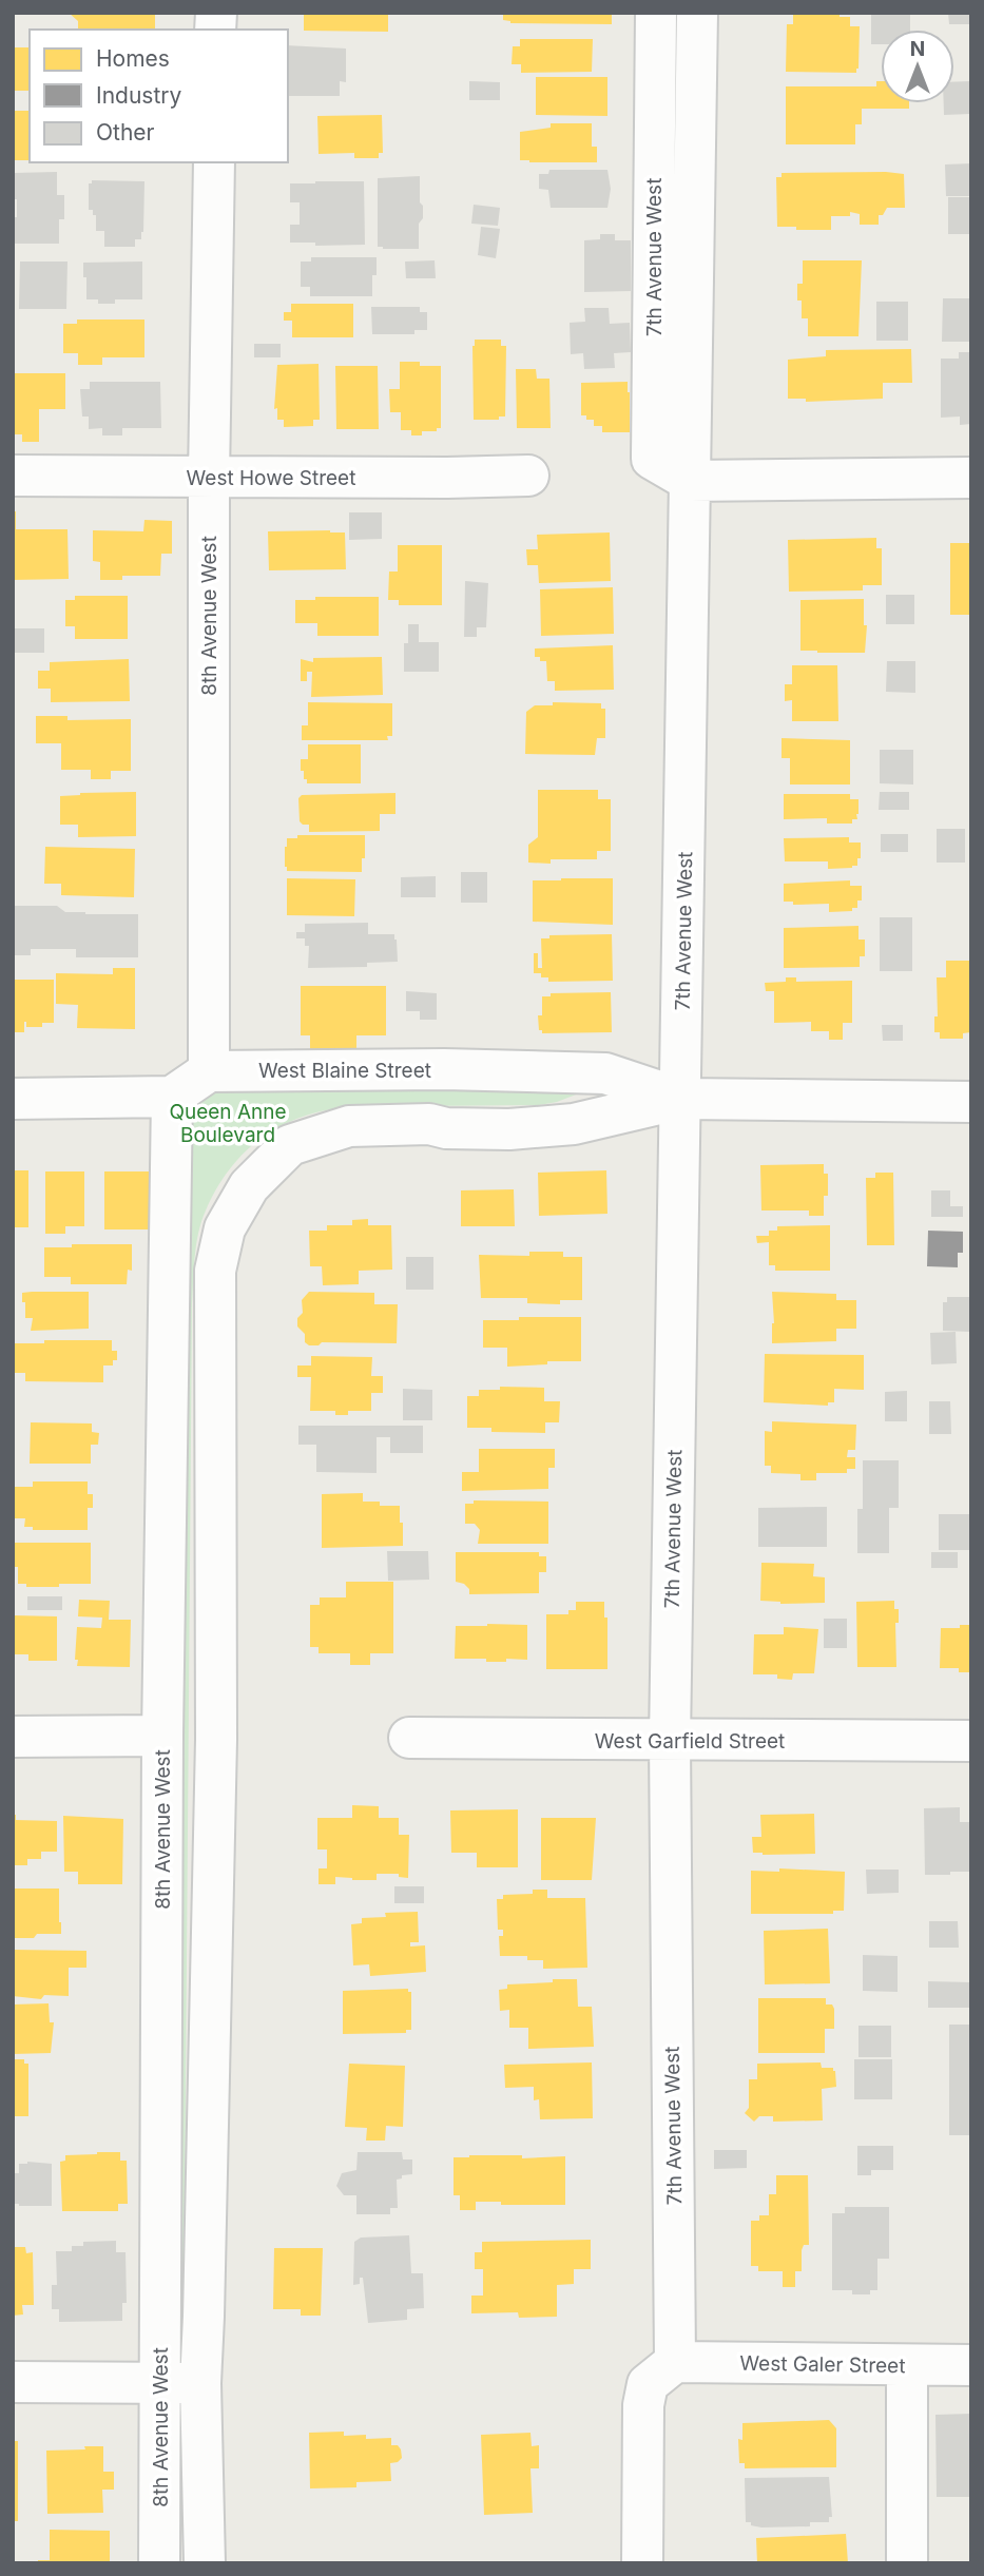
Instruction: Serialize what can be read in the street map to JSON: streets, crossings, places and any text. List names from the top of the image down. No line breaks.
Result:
{"streets":{"street":["7th Avenue West","West Howe Street","8th Avenue West","West Blaine Street","West Garfield Street","West Galer Street"]},"crossings":[["7th Avenue West","West Blaine Street"],["7th Avenue West","West Garfield Street"],["7th Avenue West","West Galer Street"],["West Howe Street","8th Avenue West"],["8th Avenue West","West Blaine Street"]],"parks":["Queen Anne Boulevard"],"legend":["Homes","Industry","Other"],"north":"top"}
